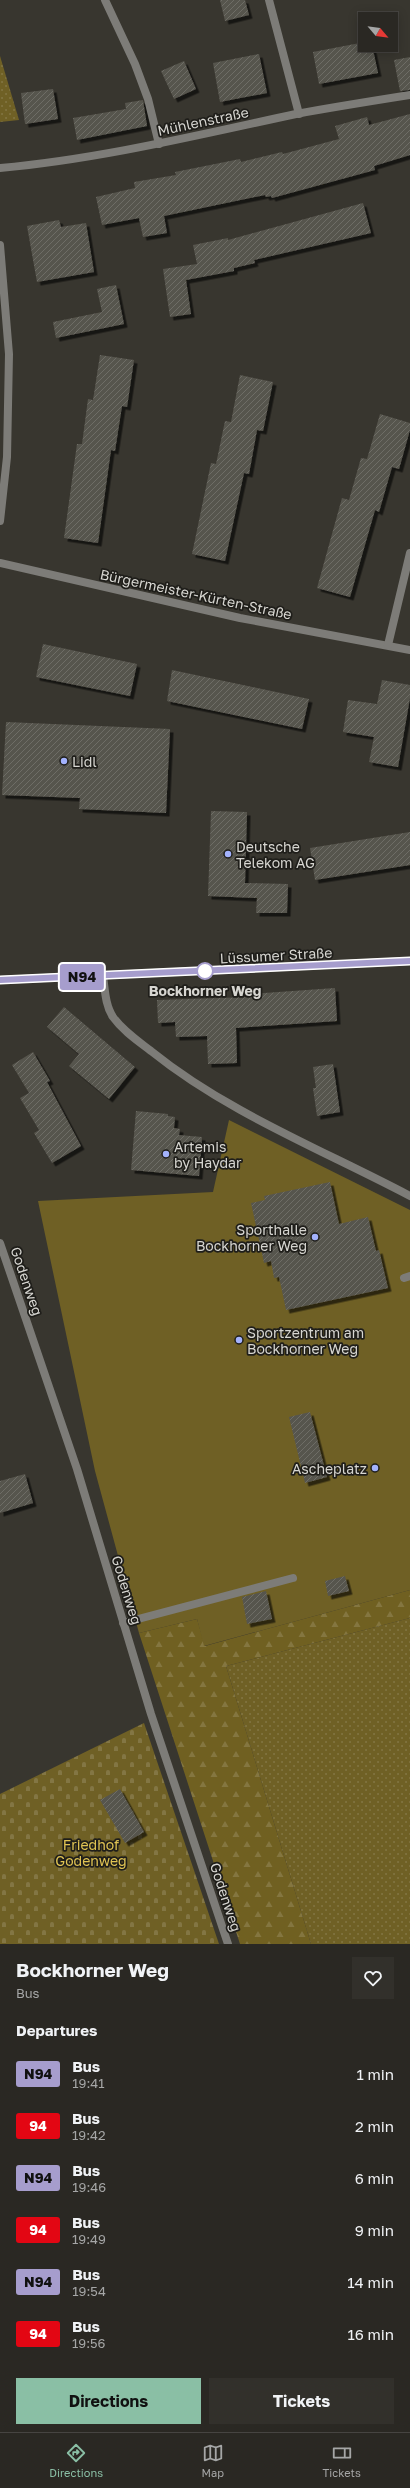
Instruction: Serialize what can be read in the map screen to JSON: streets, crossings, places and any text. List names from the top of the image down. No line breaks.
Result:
{"streets":{"main road":["Lüssumer Straße"],"street":["Mühlenstraße","Bürgermeister-Kürten-Straße","Godenweg"]},"parks":["Friedhof Godenweg"],"places":["Lidl","Deutsche Telekom AG","Bockhorner Weg","Artemis by Haydar","Sporthalle Bockhorner Weg","Sportzentrum am Bockhorner Weg","Ascheplatz"],"lines":["bus line N94"],"north":"bottom right","page":{"on_map":"N94","heading":[["Bockhorner Weg","Bus"],"Departures"],"list":[{"mark":"N94","name":"Bus","note":"19:41","value":"1 min"},{"mark":"94","name":"Bus","note":"19:42","value":"2 min"},{"mark":"N94","name":"Bus","note":"19:46","value":"6 min"},{"mark":"94","name":"Bus","note":"19:49","value":"9 min"},{"mark":"N94","name":"Bus","note":"19:54","value":"14 min"},{"mark":"94","name":"Bus","note":"19:56","value":"16 min"}],"buttons":["Directions","Tickets"],"tabs":["Directions","Map","Tickets"]}}
